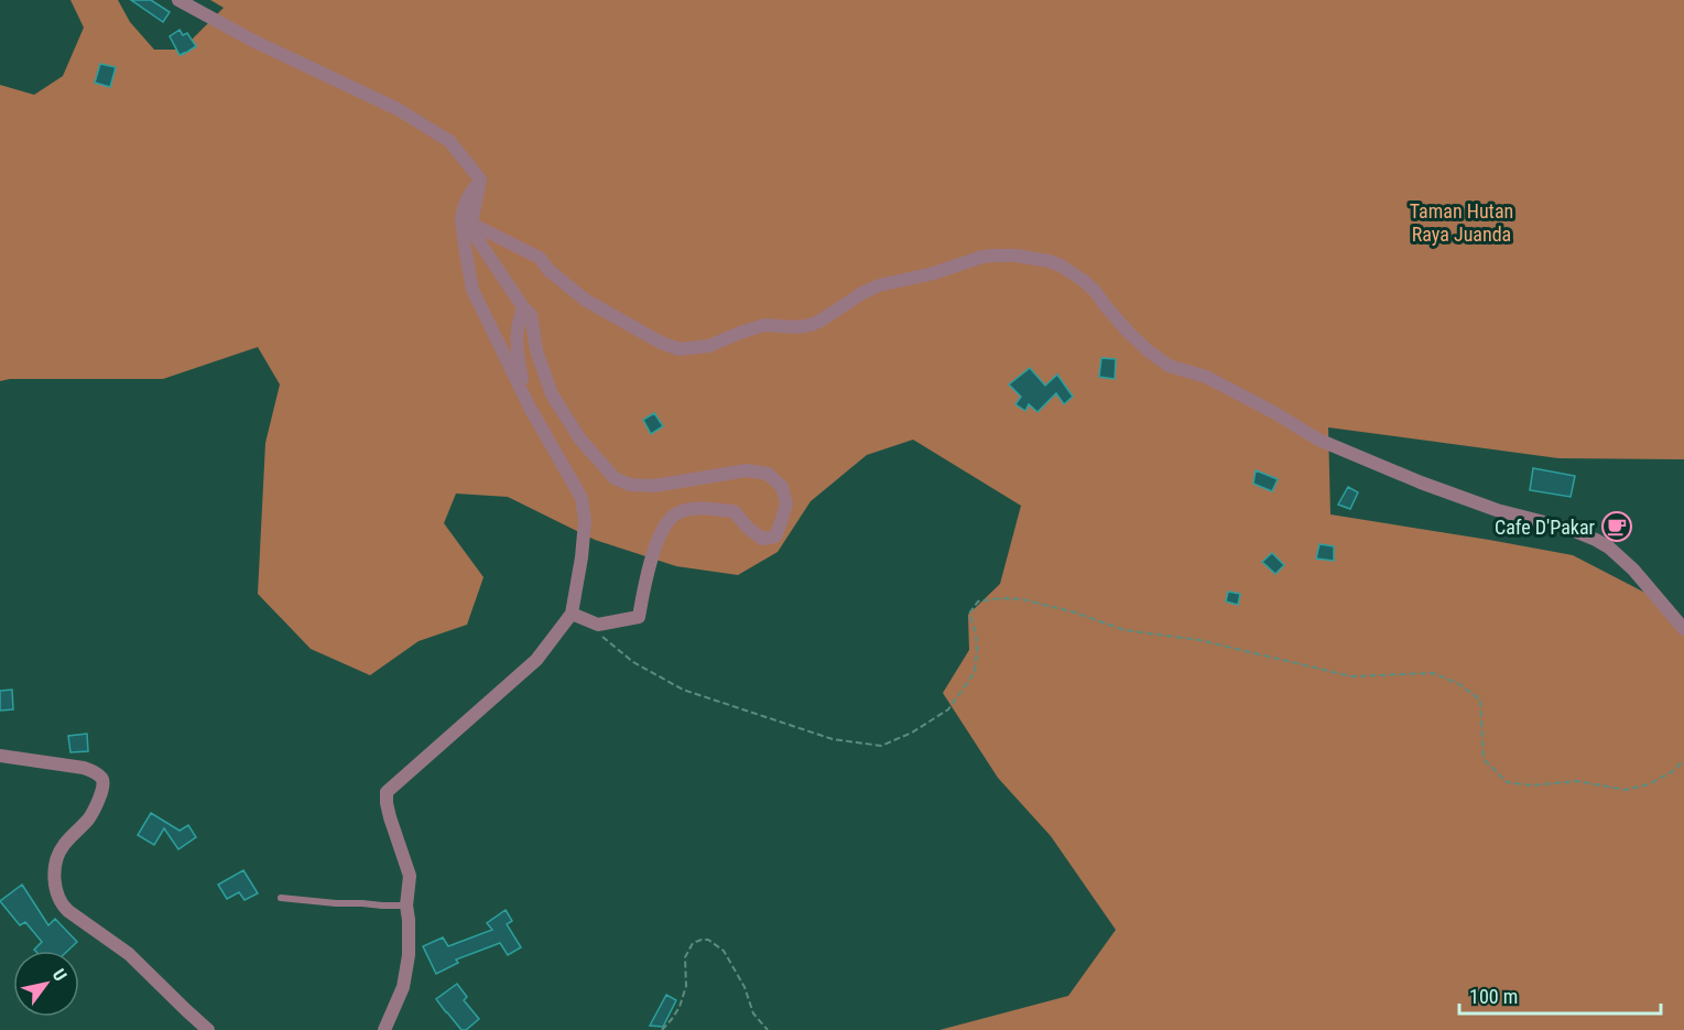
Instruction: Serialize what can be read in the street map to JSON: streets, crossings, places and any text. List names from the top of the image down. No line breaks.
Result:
{"parks":["Taman Hutan Raya Juanda"],"places":{"cafe":["Cafe D'Pakar"]},"scale_bar":"100 m","north":"top right"}
